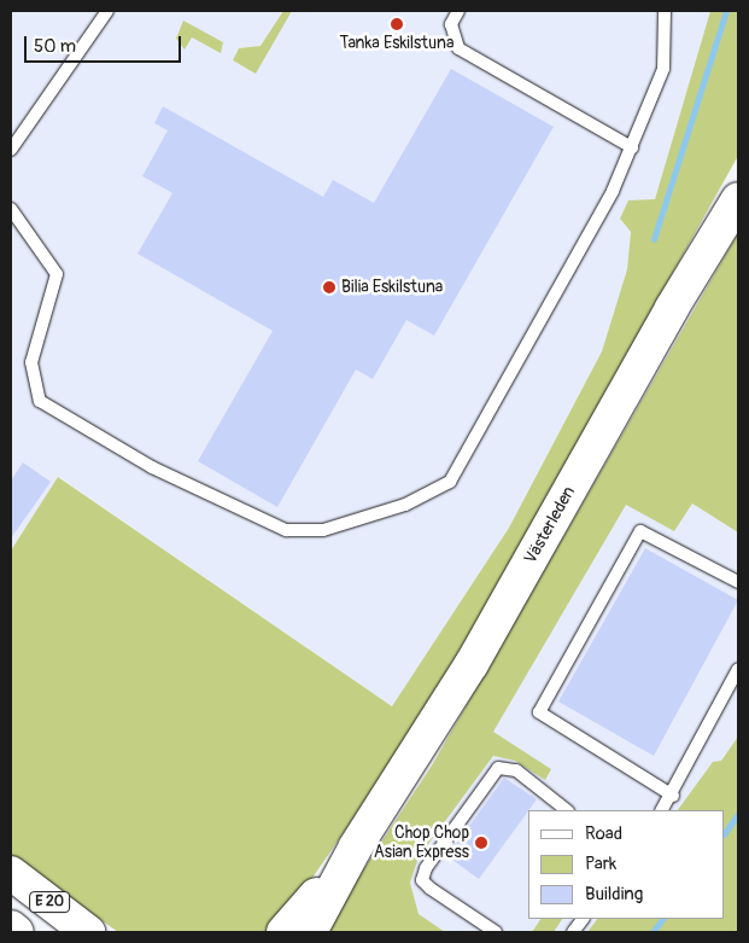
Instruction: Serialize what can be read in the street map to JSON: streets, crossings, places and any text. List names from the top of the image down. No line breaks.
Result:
{"streets":{"main road":["Västerleden","E 20"]},"places":["Tanka Eskilstuna","Bilia Eskilstuna","Chop Chop Asian Express"],"legend":["Road","Park","Building"],"scale_bar":"50 m"}
